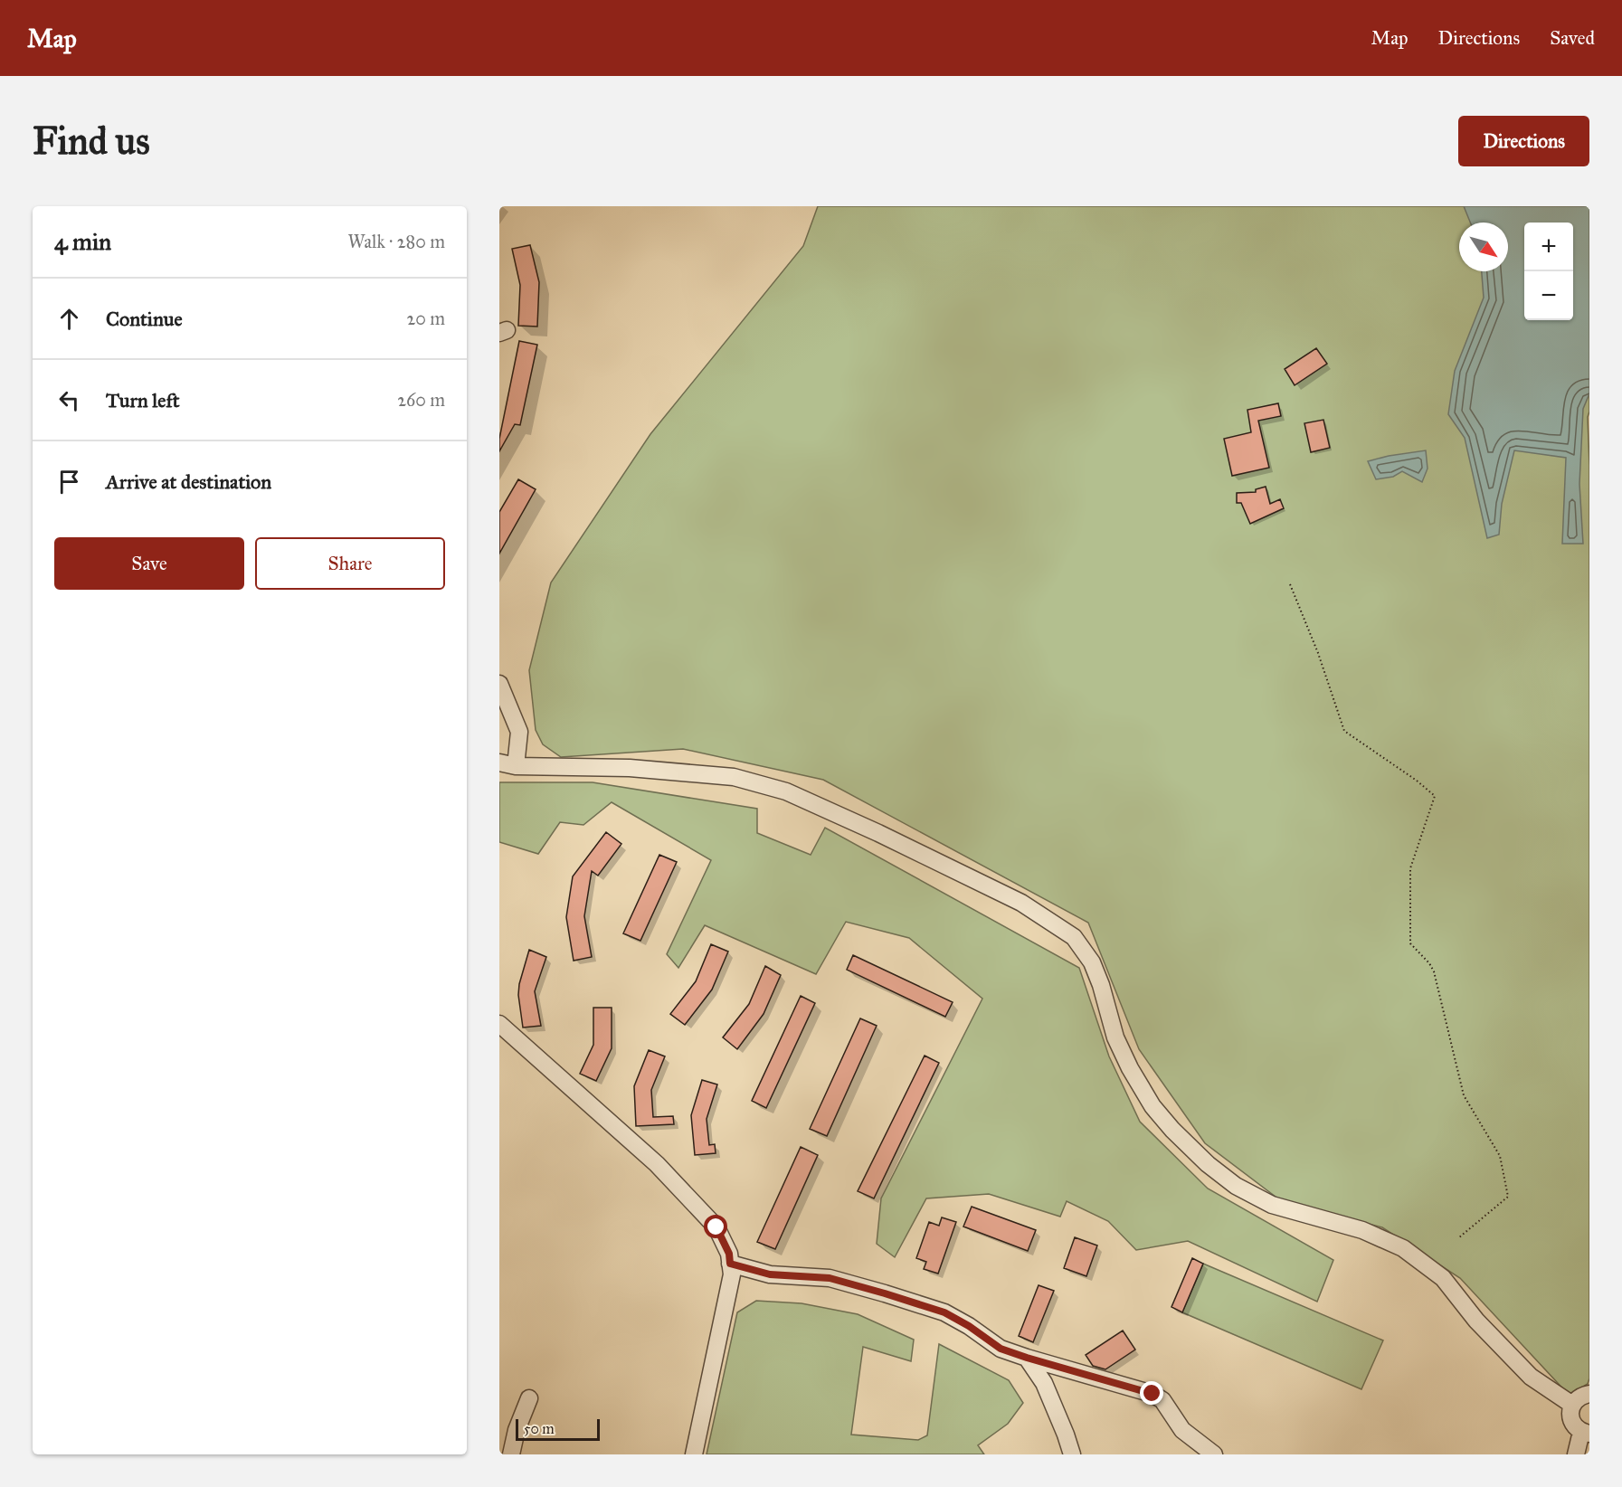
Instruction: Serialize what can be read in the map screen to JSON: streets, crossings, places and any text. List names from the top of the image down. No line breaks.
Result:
{"scale_bar":"50 m","north":"bottom right","page":{"header":"Map","nav":["Map","Directions","Saved"],"buttons":["Directions",["Save","Share"]],"title":"Find us","heading":["4 min","Walk · 280 m"],"map_buttons":["+","−"],"list":[["Continue","20 m"],["Turn left","260 m"],"Arrive at destination"],"scale":"50 m"}}
